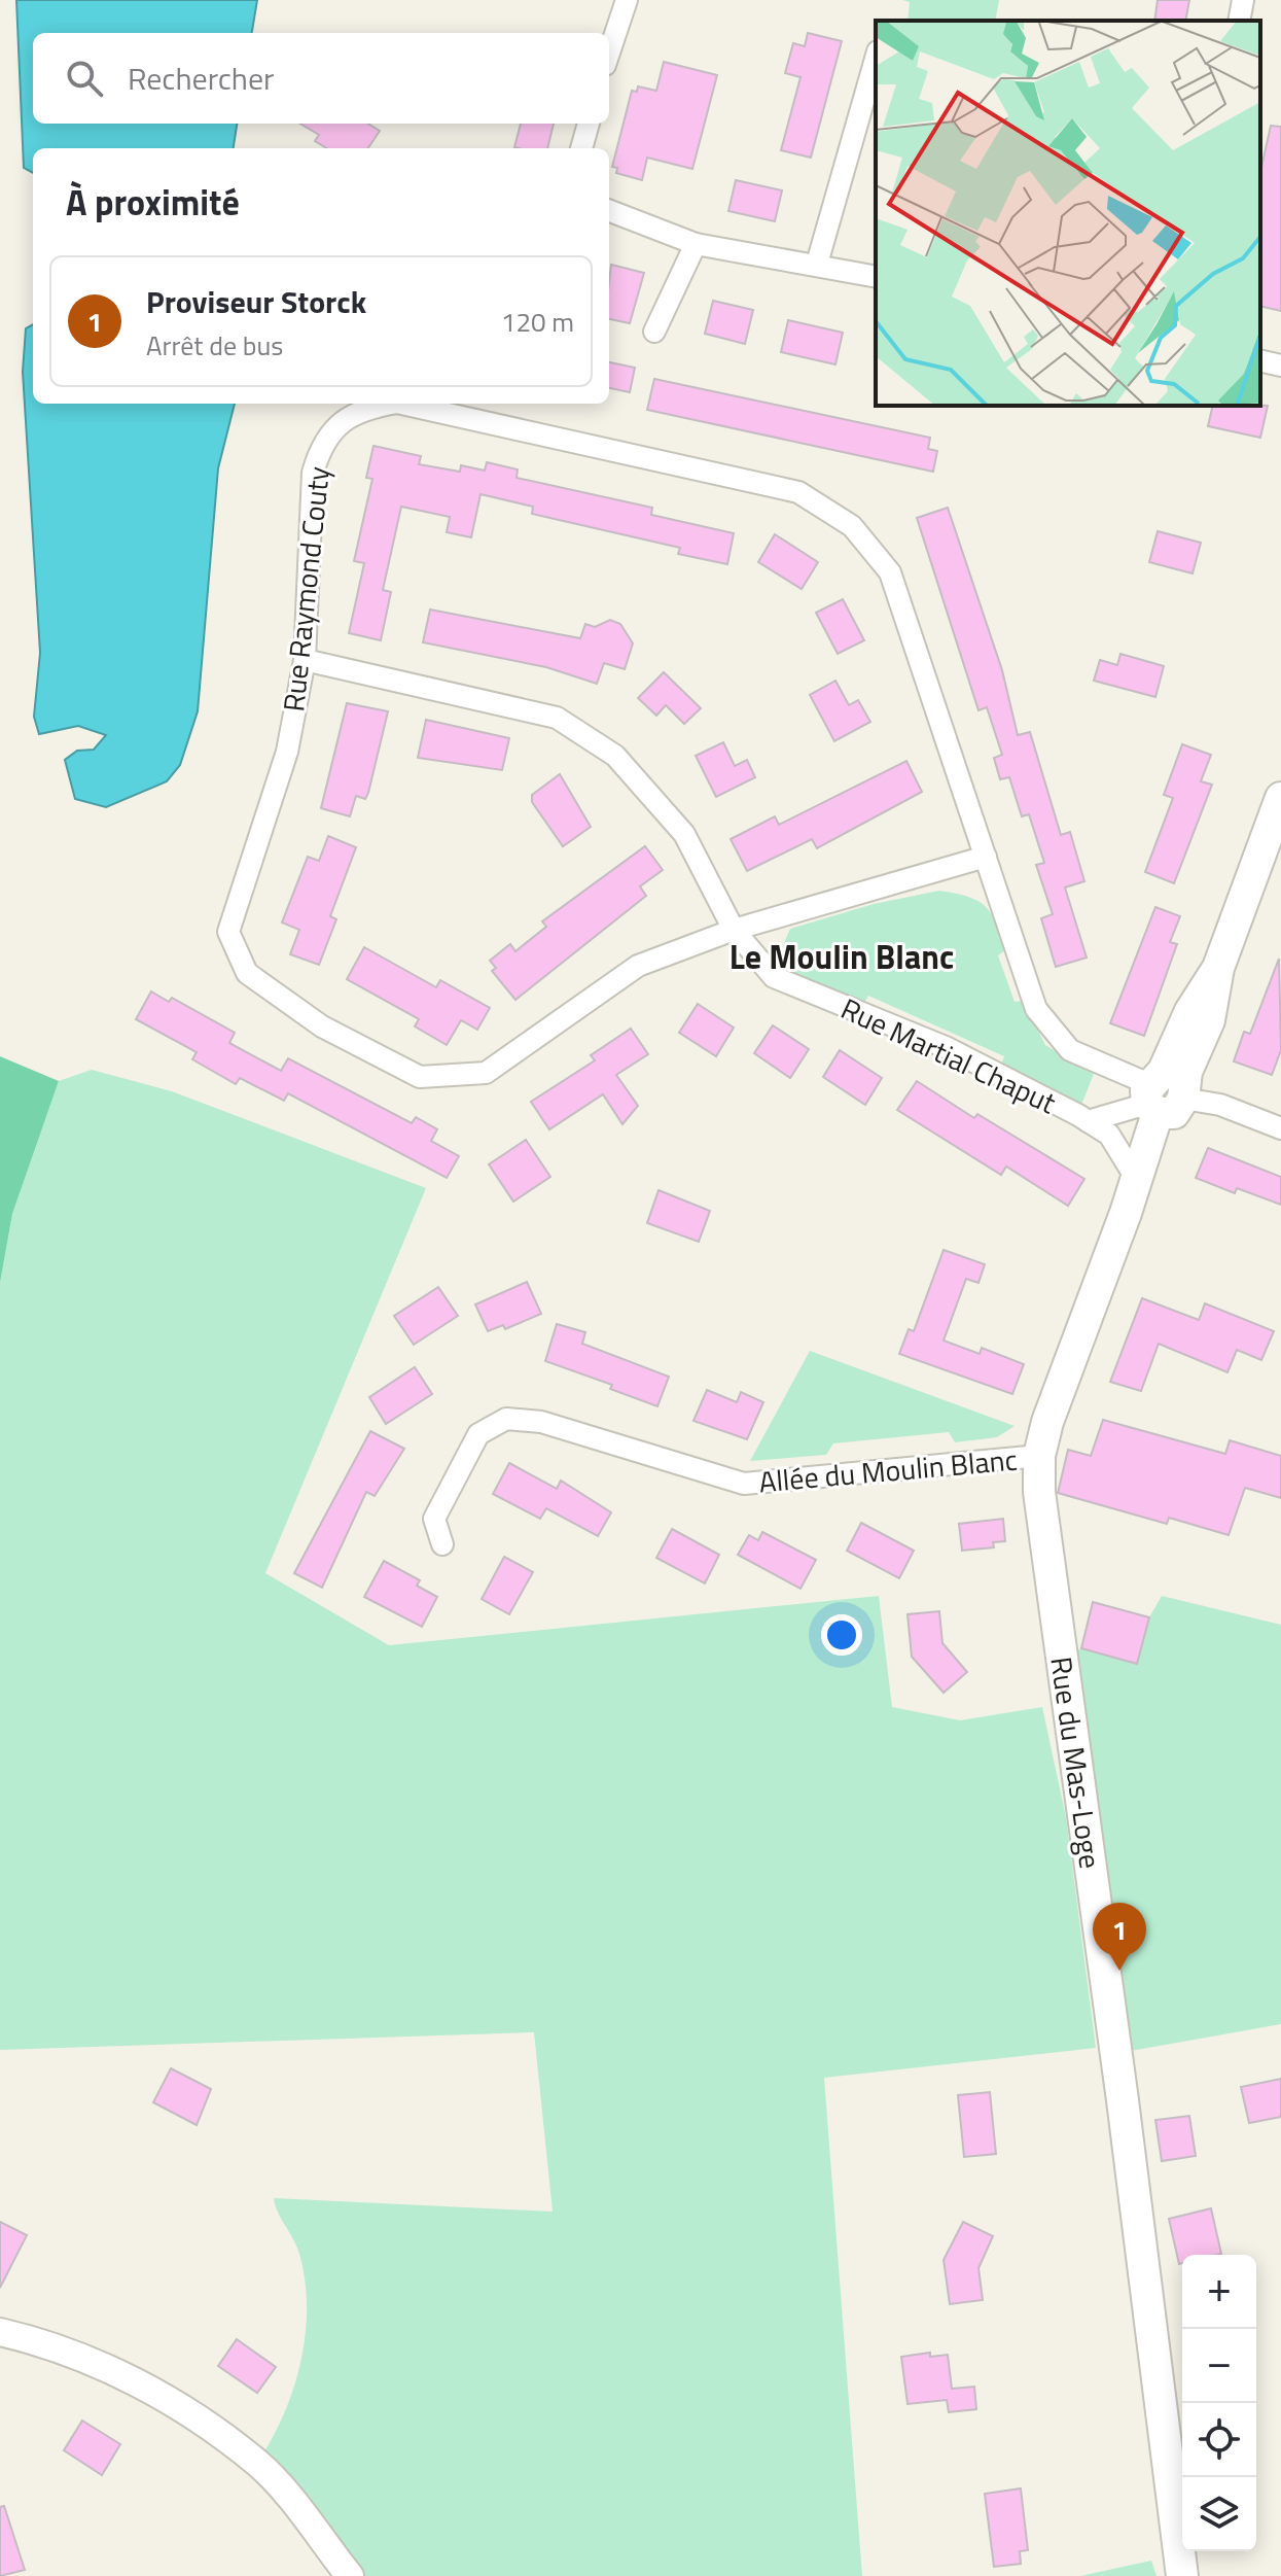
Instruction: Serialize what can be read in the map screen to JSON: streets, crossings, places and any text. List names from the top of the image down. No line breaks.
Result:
{"streets":{"main road":["Rue du Mas-Loge"],"street":["Rue Raymond Couty","Rue Martial Chaput","Allée du Moulin Blanc"]},"crossings":[["Rue Raymond Couty","Rue Martial Chaput"],["Rue Raymond Couty","Rue du Mas-Loge"],["Rue Martial Chaput","Rue du Mas-Loge"],["Allée du Moulin Blanc","Rue du Mas-Loge"]],"districts":["Le Moulin Blanc"],"page":{"search":"Rechercher","heading":"À proximité","list":[{"mark":"1","name":"Proviseur Storck","note":"Arrêt de bus","value":"120 m"}],"pins":"1","map_buttons":["+","−"]}}
